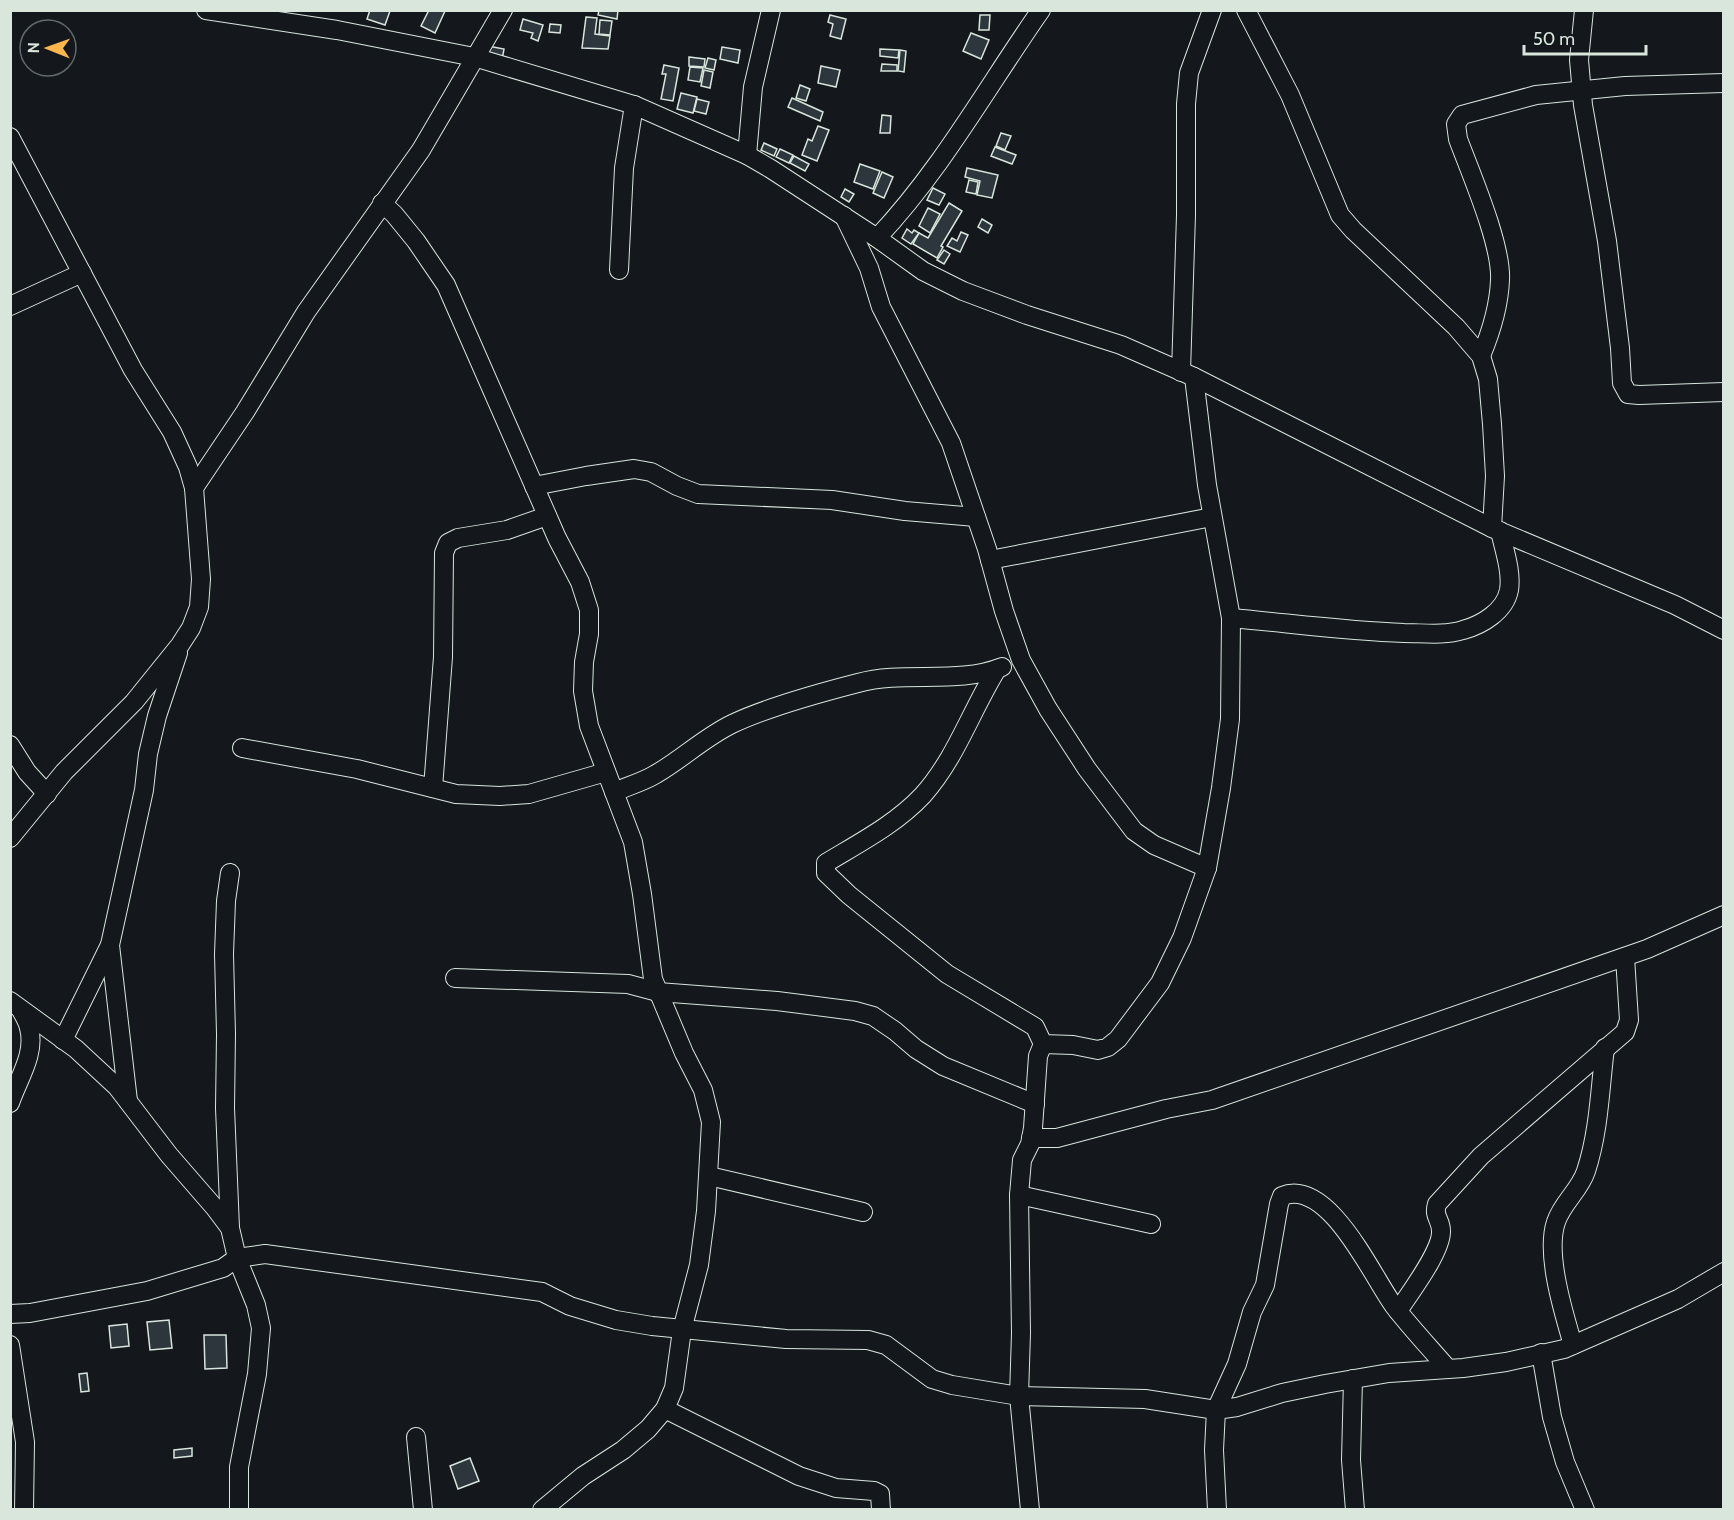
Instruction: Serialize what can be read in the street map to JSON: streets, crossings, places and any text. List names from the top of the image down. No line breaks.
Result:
{"scale_bar":"50 m","north":"left"}
